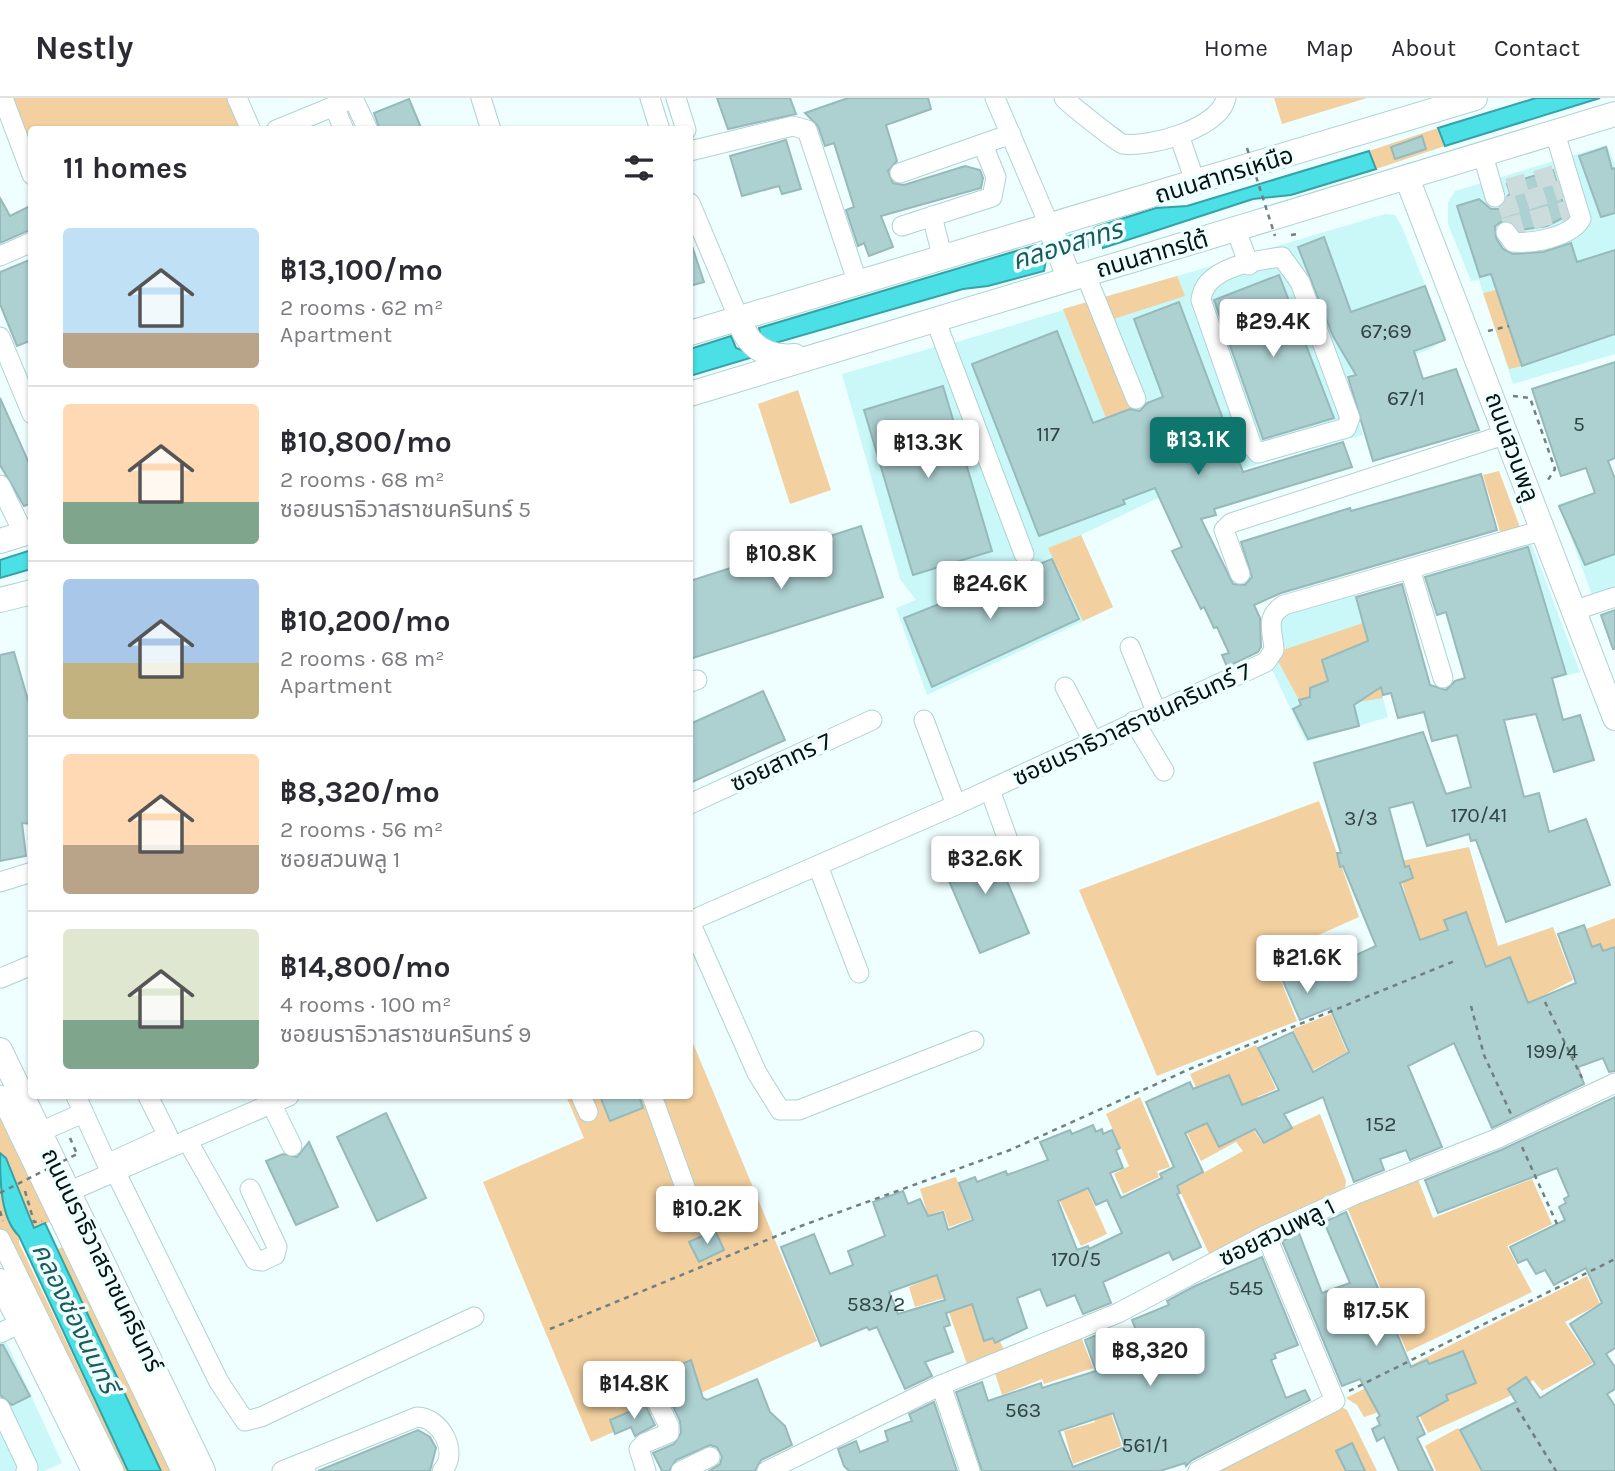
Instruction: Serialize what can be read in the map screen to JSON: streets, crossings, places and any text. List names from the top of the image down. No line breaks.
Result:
{"streets":{"main road":["ถนนสาทรเหนือ","ถนนสาทรใต้","ถนนสวนพลู","ถนนนราธิวาสราชนครินทร์"],"street":["ซอยนราธิวาสราชนครินทร์ 7","ซอยสาทร 7","ซอยสวนพลู 1"]},"crossings":[["ถนนสาทรเหนือ","ถนนสาทรใต้"],["ถนนสาทรใต้","ถนนสวนพลู"],["ถนนสวนพลู","ซอยนราธิวาสราชนครินทร์ 7"]],"water":["คลองสาทร","คลองช่องนนทรี"],"house_numbers":["67;69","67/1","5","117","170/41","3/3","199/4","152","170/5","545","583/2","563","561/1"],"page":{"header":"Nestly","nav":["Home","Map","About","Contact"],"heading":"11 homes","list":[{"name":"฿13,100/mo","note":"2 rooms · 62 m² · Apartment"},{"name":"฿10,800/mo","note":"2 rooms · 68 m² · ซอยนราธิวาสราชนครินทร์ 5"},{"name":"฿10,200/mo","note":"2 rooms · 68 m² · Apartment"},{"name":"฿8,320/mo","note":"2 rooms · 56 m² · ซอยสวนพลู 1"},{"name":"฿14,800/mo","note":"4 rooms · 100 m² · ซอยนราธิวาสราชนครินทร์ 9"}],"price":["฿29.4K","฿13.1K","฿13.3K","฿10.8K","฿24.6K","฿32.6K","฿21.6K","฿10.2K","฿17.5K","฿8,320","฿14.8K"]}}
